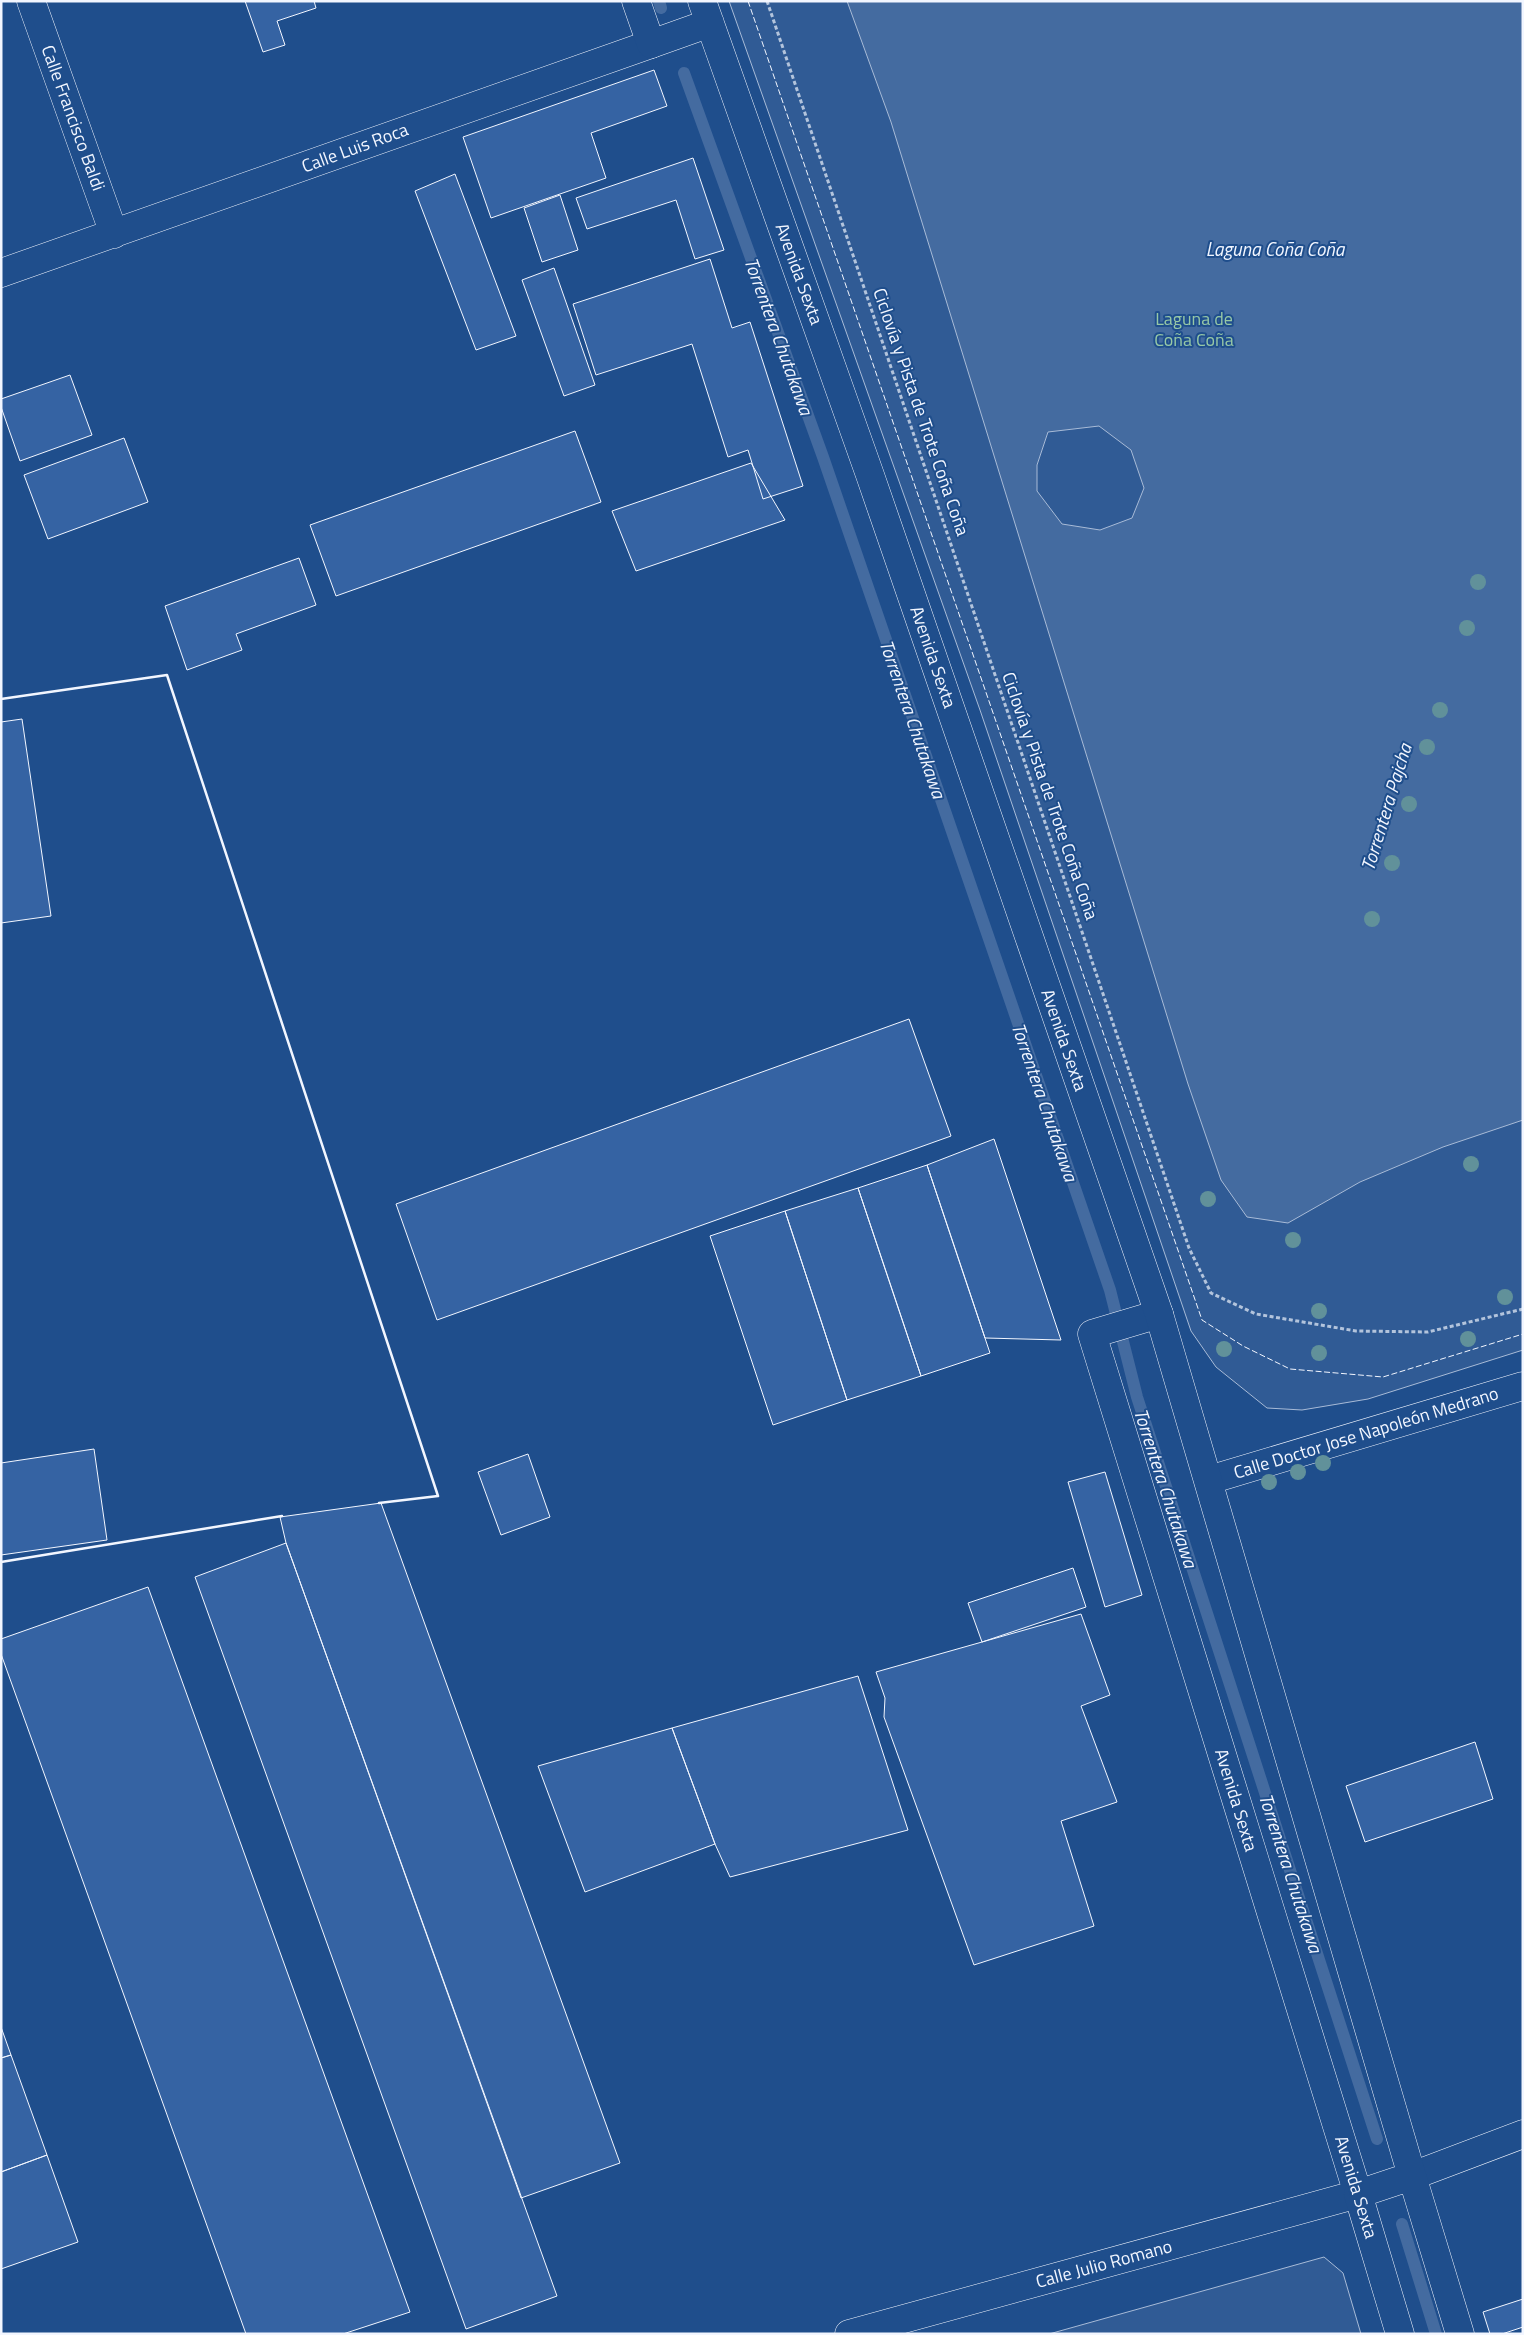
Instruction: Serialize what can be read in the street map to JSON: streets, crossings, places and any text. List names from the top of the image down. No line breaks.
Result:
{"streets":{"street":["Calle Francisco Baldi","Calle Luis Roca","Avenida Sexta","Calle Doctor Jose Napoleón Medrano","Calle Julio Romano"],"path":["Ciclovía y Pista de Trote Coña Coña"]},"crossings":[["Calle Francisco Baldi","Calle Luis Roca"],["Calle Luis Roca","Avenida Sexta"],["Avenida Sexta","Calle Doctor Jose Napoleón Medrano"],["Avenida Sexta","Calle Julio Romano"]],"water":["Laguna Coña Coña","Torrentera Chutakawa","Torrentera Pajcha"],"parks":["Laguna de Coña Coña"]}
